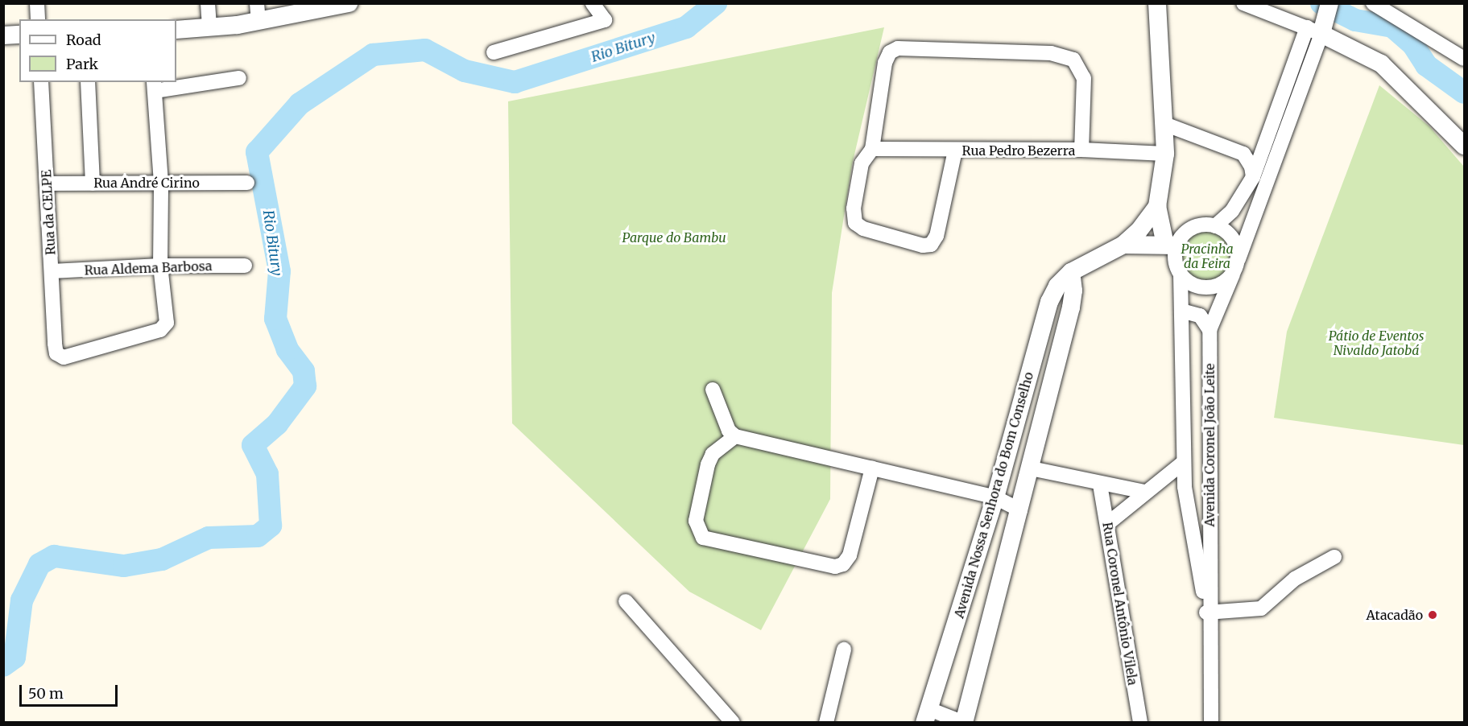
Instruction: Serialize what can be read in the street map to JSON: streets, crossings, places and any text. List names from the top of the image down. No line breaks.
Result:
{"streets":{"street":["Rua Pedro Bezerra","Rua André Cirino","Rua da CELPE","Rua Aldema Barbosa","Avenida Coronel João Leite","Avenida Nossa Senhora do Bom Conselho","Rua Coronel Antônio Vilela"]},"crossings":[["Rua André Cirino","Rua da CELPE"],["Rua da CELPE","Rua Aldema Barbosa"],["Avenida Coronel João Leite","Avenida Nossa Senhora do Bom Conselho"]],"water":["Rio Bitury"],"parks":["Parque do Bambu","Pracinha da Feira","Pátio de Eventos Nivaldo Jatobá"],"places":["Atacadão"],"legend":["Road","Park"],"scale_bar":"50 m"}
